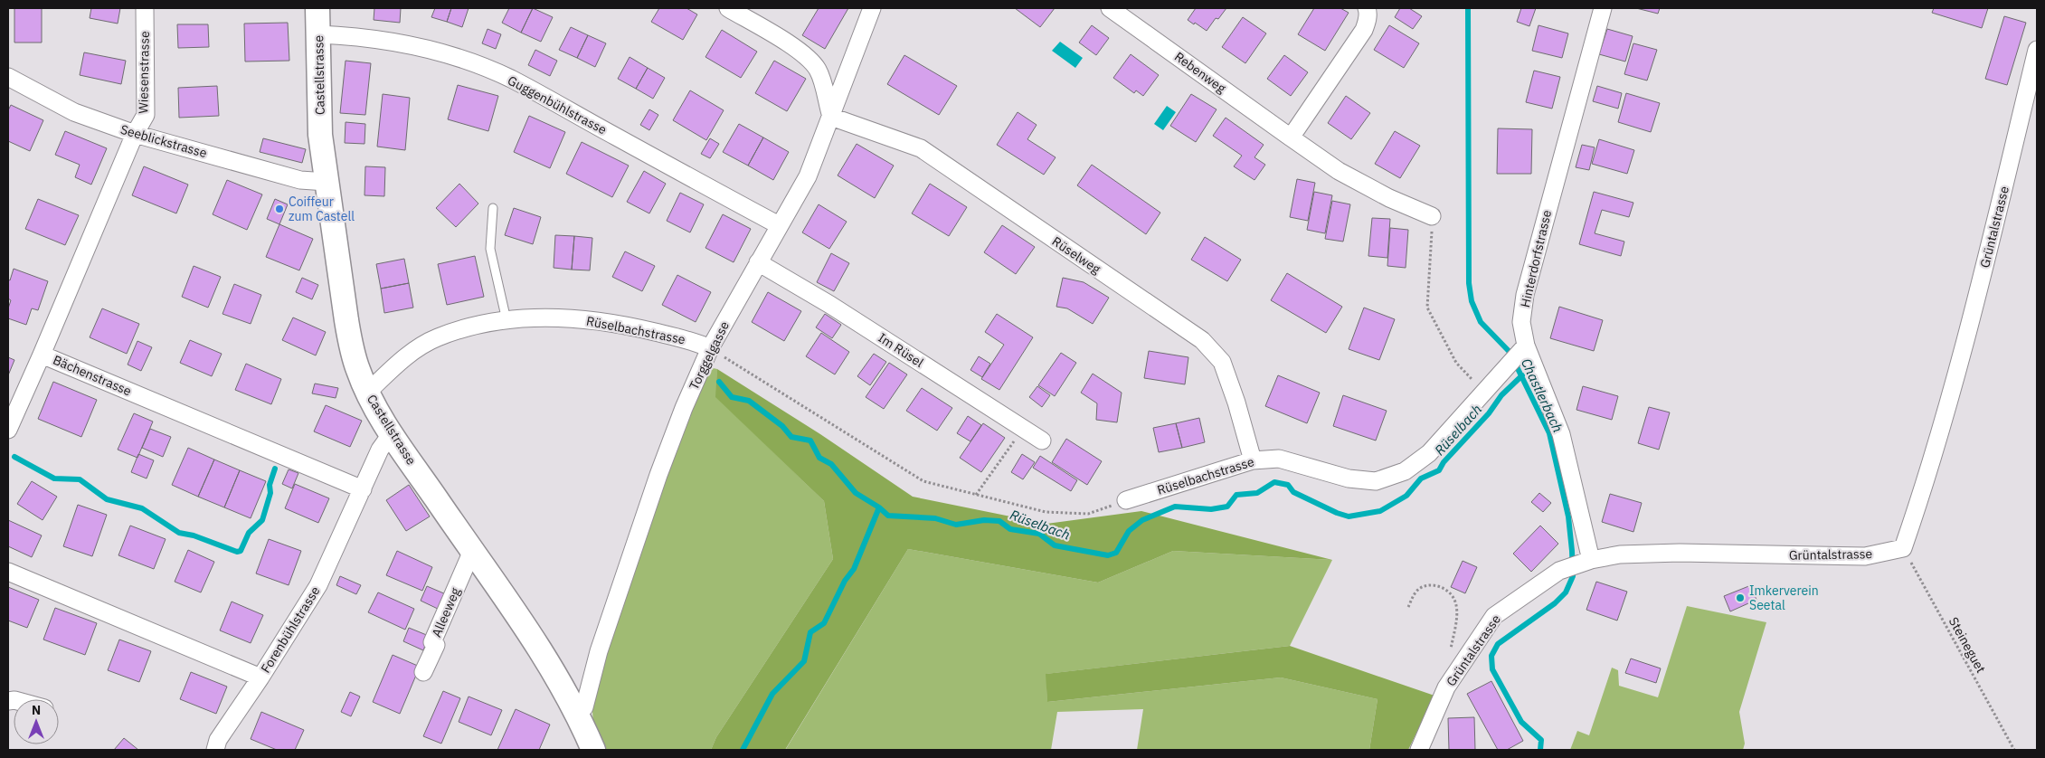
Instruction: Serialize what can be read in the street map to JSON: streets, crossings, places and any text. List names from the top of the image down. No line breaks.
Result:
{"streets":{"street":["Wiesenstrasse","Rebenweg","Castellstrasse","Guggenbühlstrasse","Seeblickstrasse","Grüntalstrasse","Rüselweg","Hinterdorfstrasse","Rüselbachstrasse","Im Rüsel","Torggelgasse","Bächenstrasse","Alleeweg","Forenbühlstrasse"],"path":["Steineguet"]},"crossings":[["Wiesenstrasse","Seeblickstrasse"],["Wiesenstrasse","Bächenstrasse"],["Castellstrasse","Guggenbühlstrasse"],["Castellstrasse","Seeblickstrasse"],["Castellstrasse","Rüselbachstrasse"],["Castellstrasse","Torggelgasse"],["Castellstrasse","Alleeweg"],["Castellstrasse","Forenbühlstrasse"],["Guggenbühlstrasse","Torggelgasse"],["Seeblickstrasse","Bächenstrasse"],["Grüntalstrasse","Hinterdorfstrasse"],["Grüntalstrasse","Steineguet"],["Rüselweg","Rüselbachstrasse"],["Rüselweg","Torggelgasse"],["Hinterdorfstrasse","Rüselbachstrasse"],["Rüselbachstrasse","Torggelgasse"],["Im Rüsel","Torggelgasse"],["Bächenstrasse","Forenbühlstrasse"]],"water":["Chastlerbach","Rüselbach"],"places":["Coiffeur zum Castell","Imkerverein Seetal"],"north":"top"}
